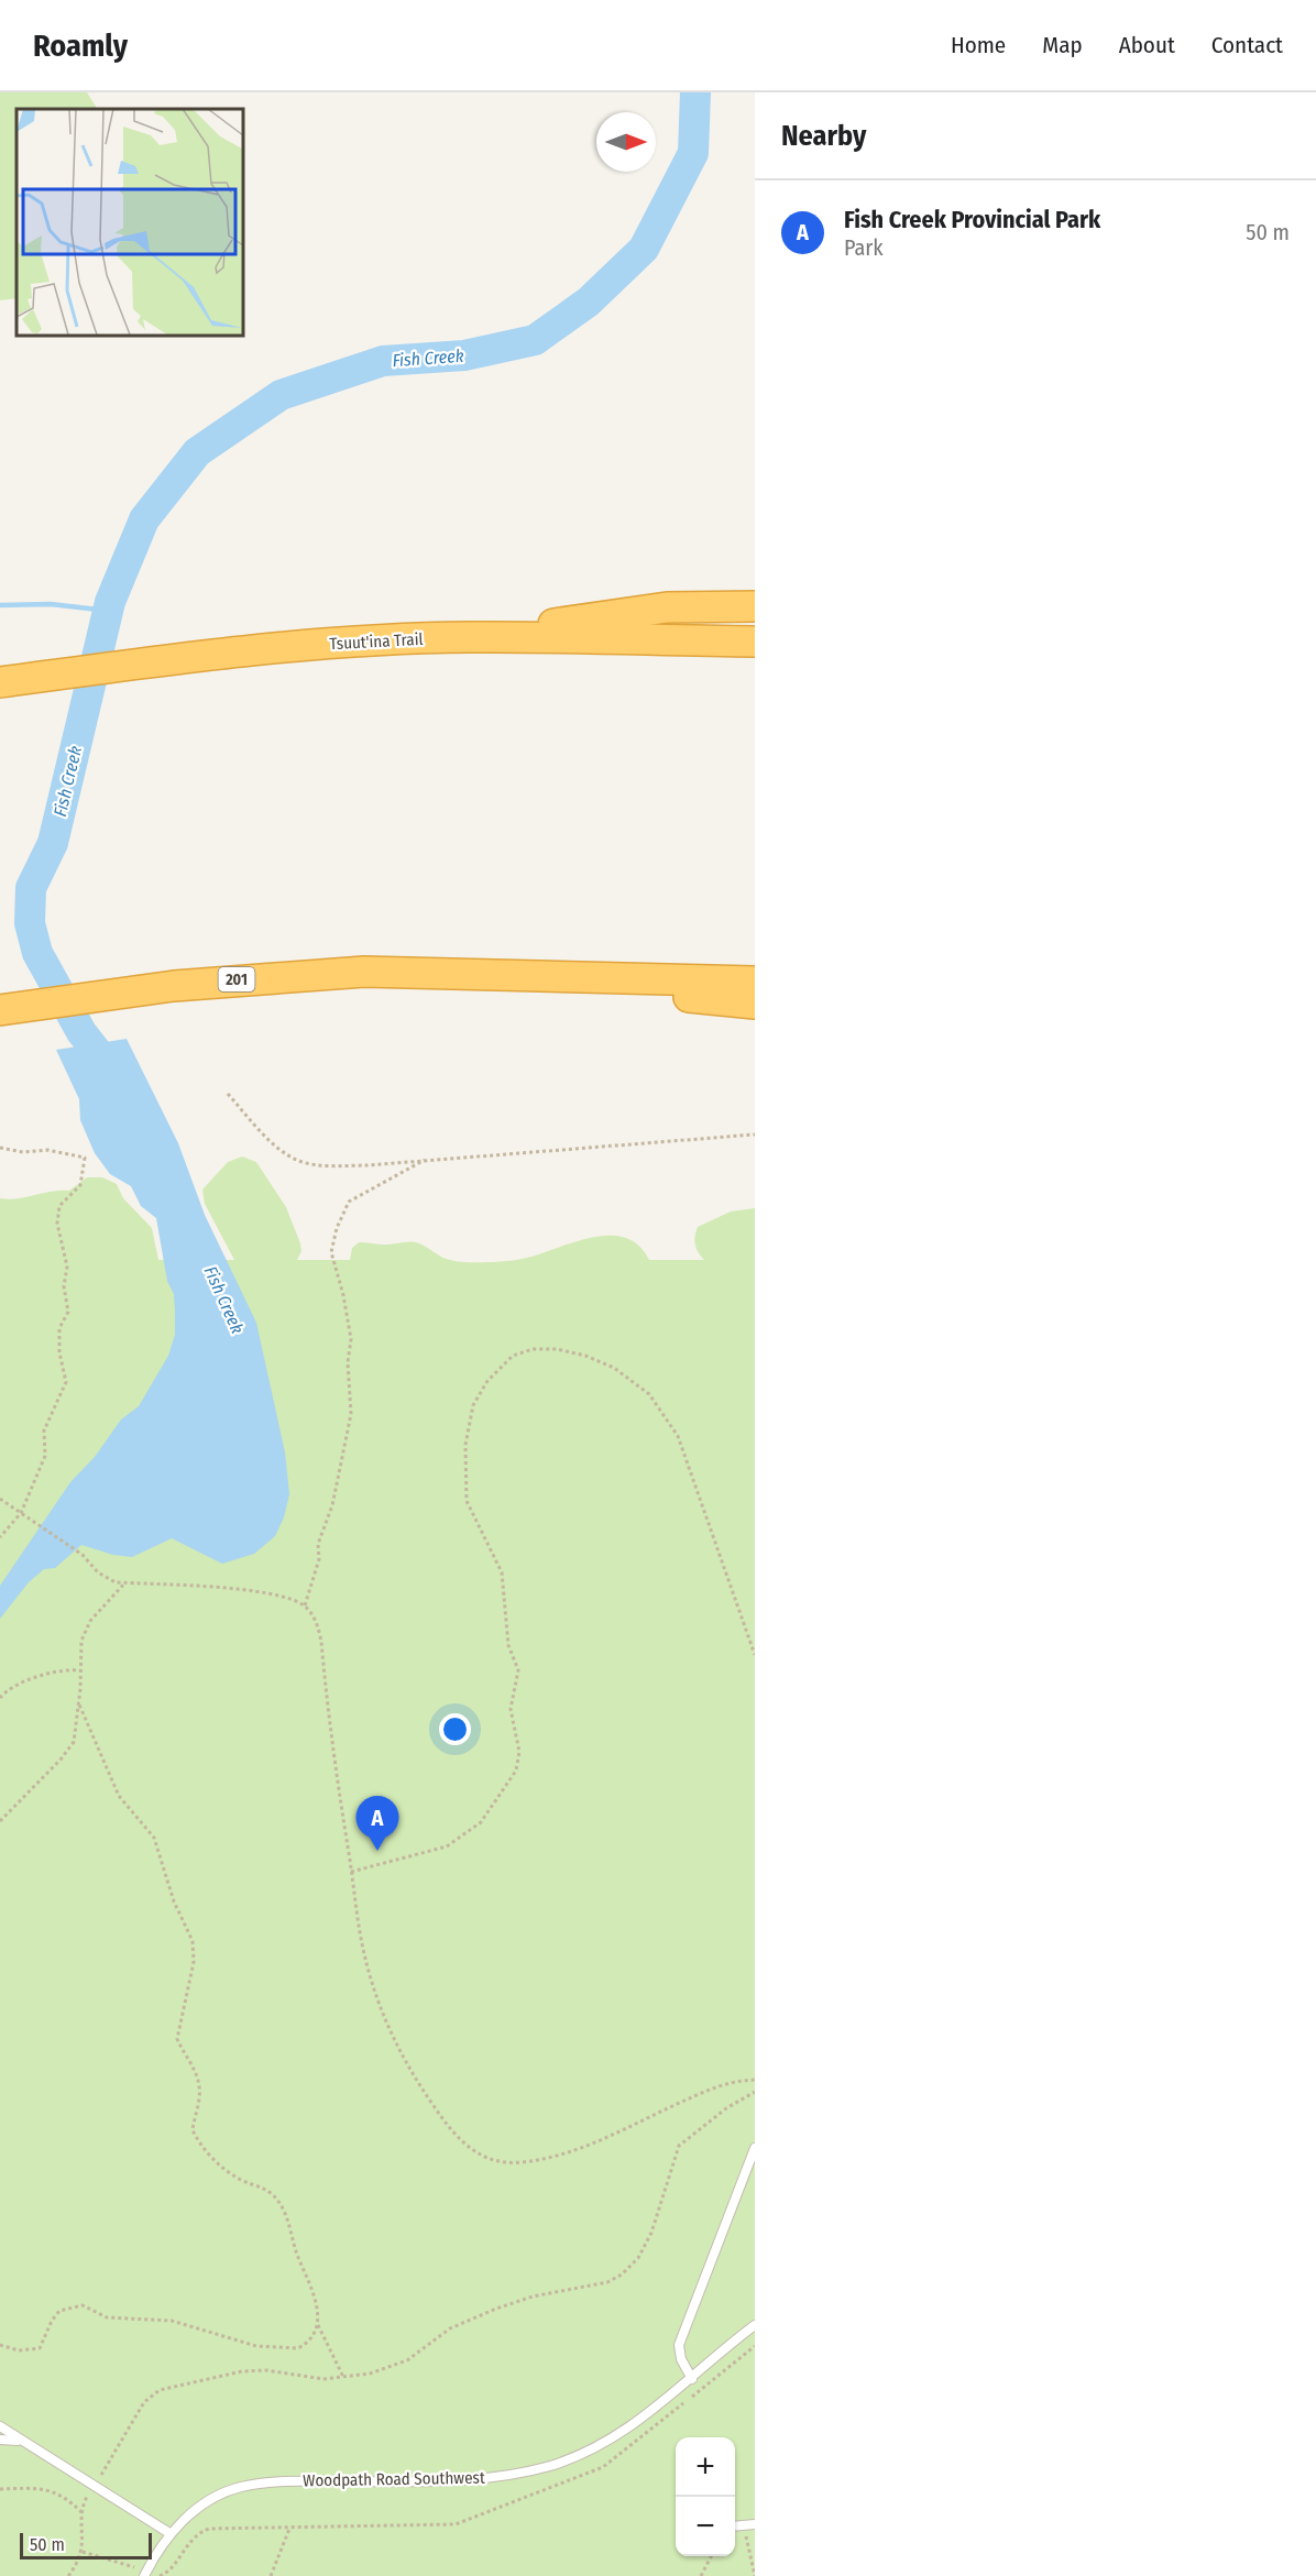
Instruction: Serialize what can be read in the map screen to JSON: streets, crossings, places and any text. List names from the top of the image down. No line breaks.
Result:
{"streets":{"highway":["Tsuut'ina Trail","201"],"lane":["Woodpath Road Southwest"]},"water":["Fish Creek"],"scale_bar":"50 m","north":"right","page":{"header":"Roamly","nav":["Home","Map","About","Contact"],"heading":"Nearby","list":[{"mark":"A","name":"Fish Creek Provincial Park","note":"Park","value":"50 m"}],"pins":"A","map_buttons":["+","−"],"scale":"50 m"}}
